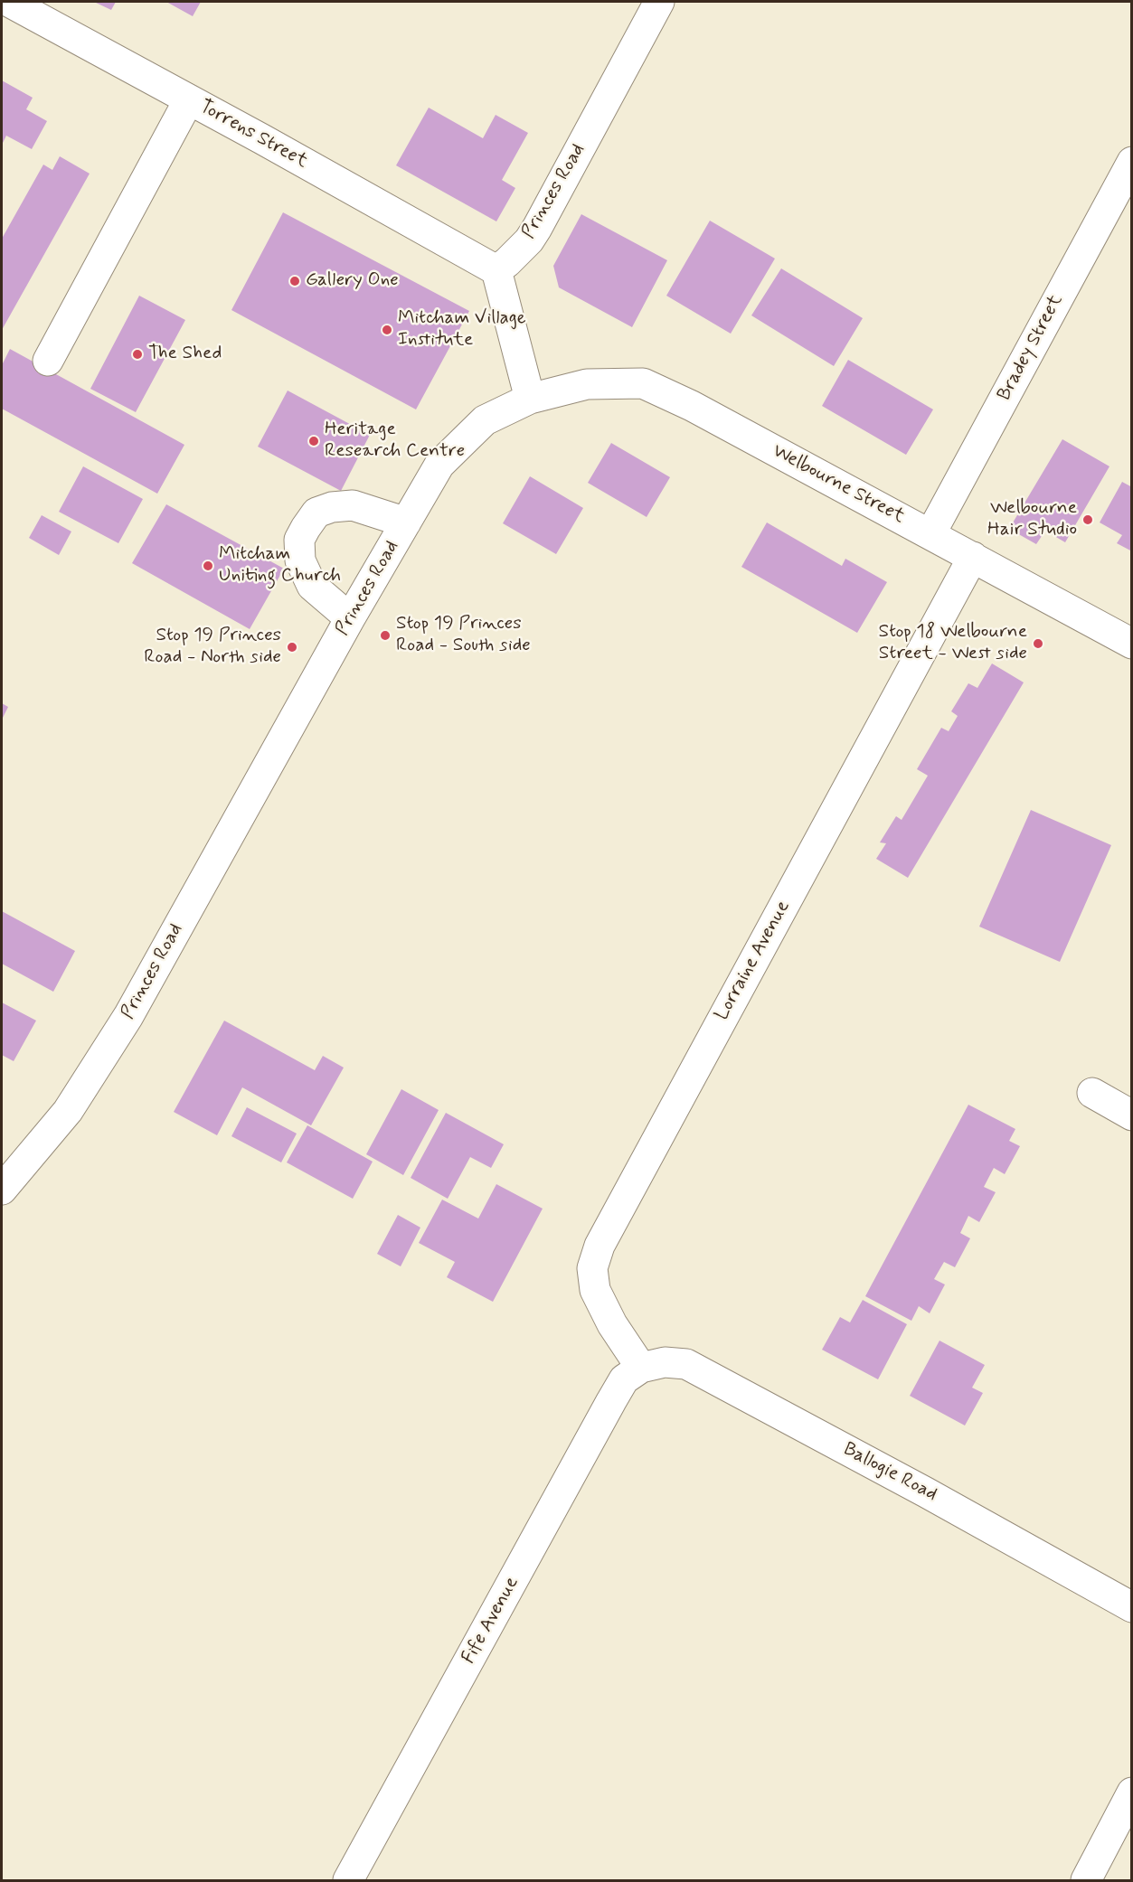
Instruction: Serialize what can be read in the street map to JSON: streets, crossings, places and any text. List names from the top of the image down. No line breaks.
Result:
{"streets":{"street":["Torrens Street","Princes Road","Bradey Street","Welbourne Street","Lorraine Avenue","Ballogie Road","Fife Avenue"]},"crossings":[["Torrens Street","Princes Road"],["Princes Road","Welbourne Street"],["Bradey Street","Welbourne Street"],["Welbourne Street","Lorraine Avenue"],["Lorraine Avenue","Ballogie Road"],["Lorraine Avenue","Fife Avenue"],["Ballogie Road","Fife Avenue"]],"places":["Gallery One","Mitcham Village Institute","The Shed","Heritage Research Centre","Welbourne Hair Studio","Mitcham Uniting Church","Stop 19 Princes Road - South side","Stop 18 Welbourne Street - West side","Stop 19 Princes Road - North side"]}
